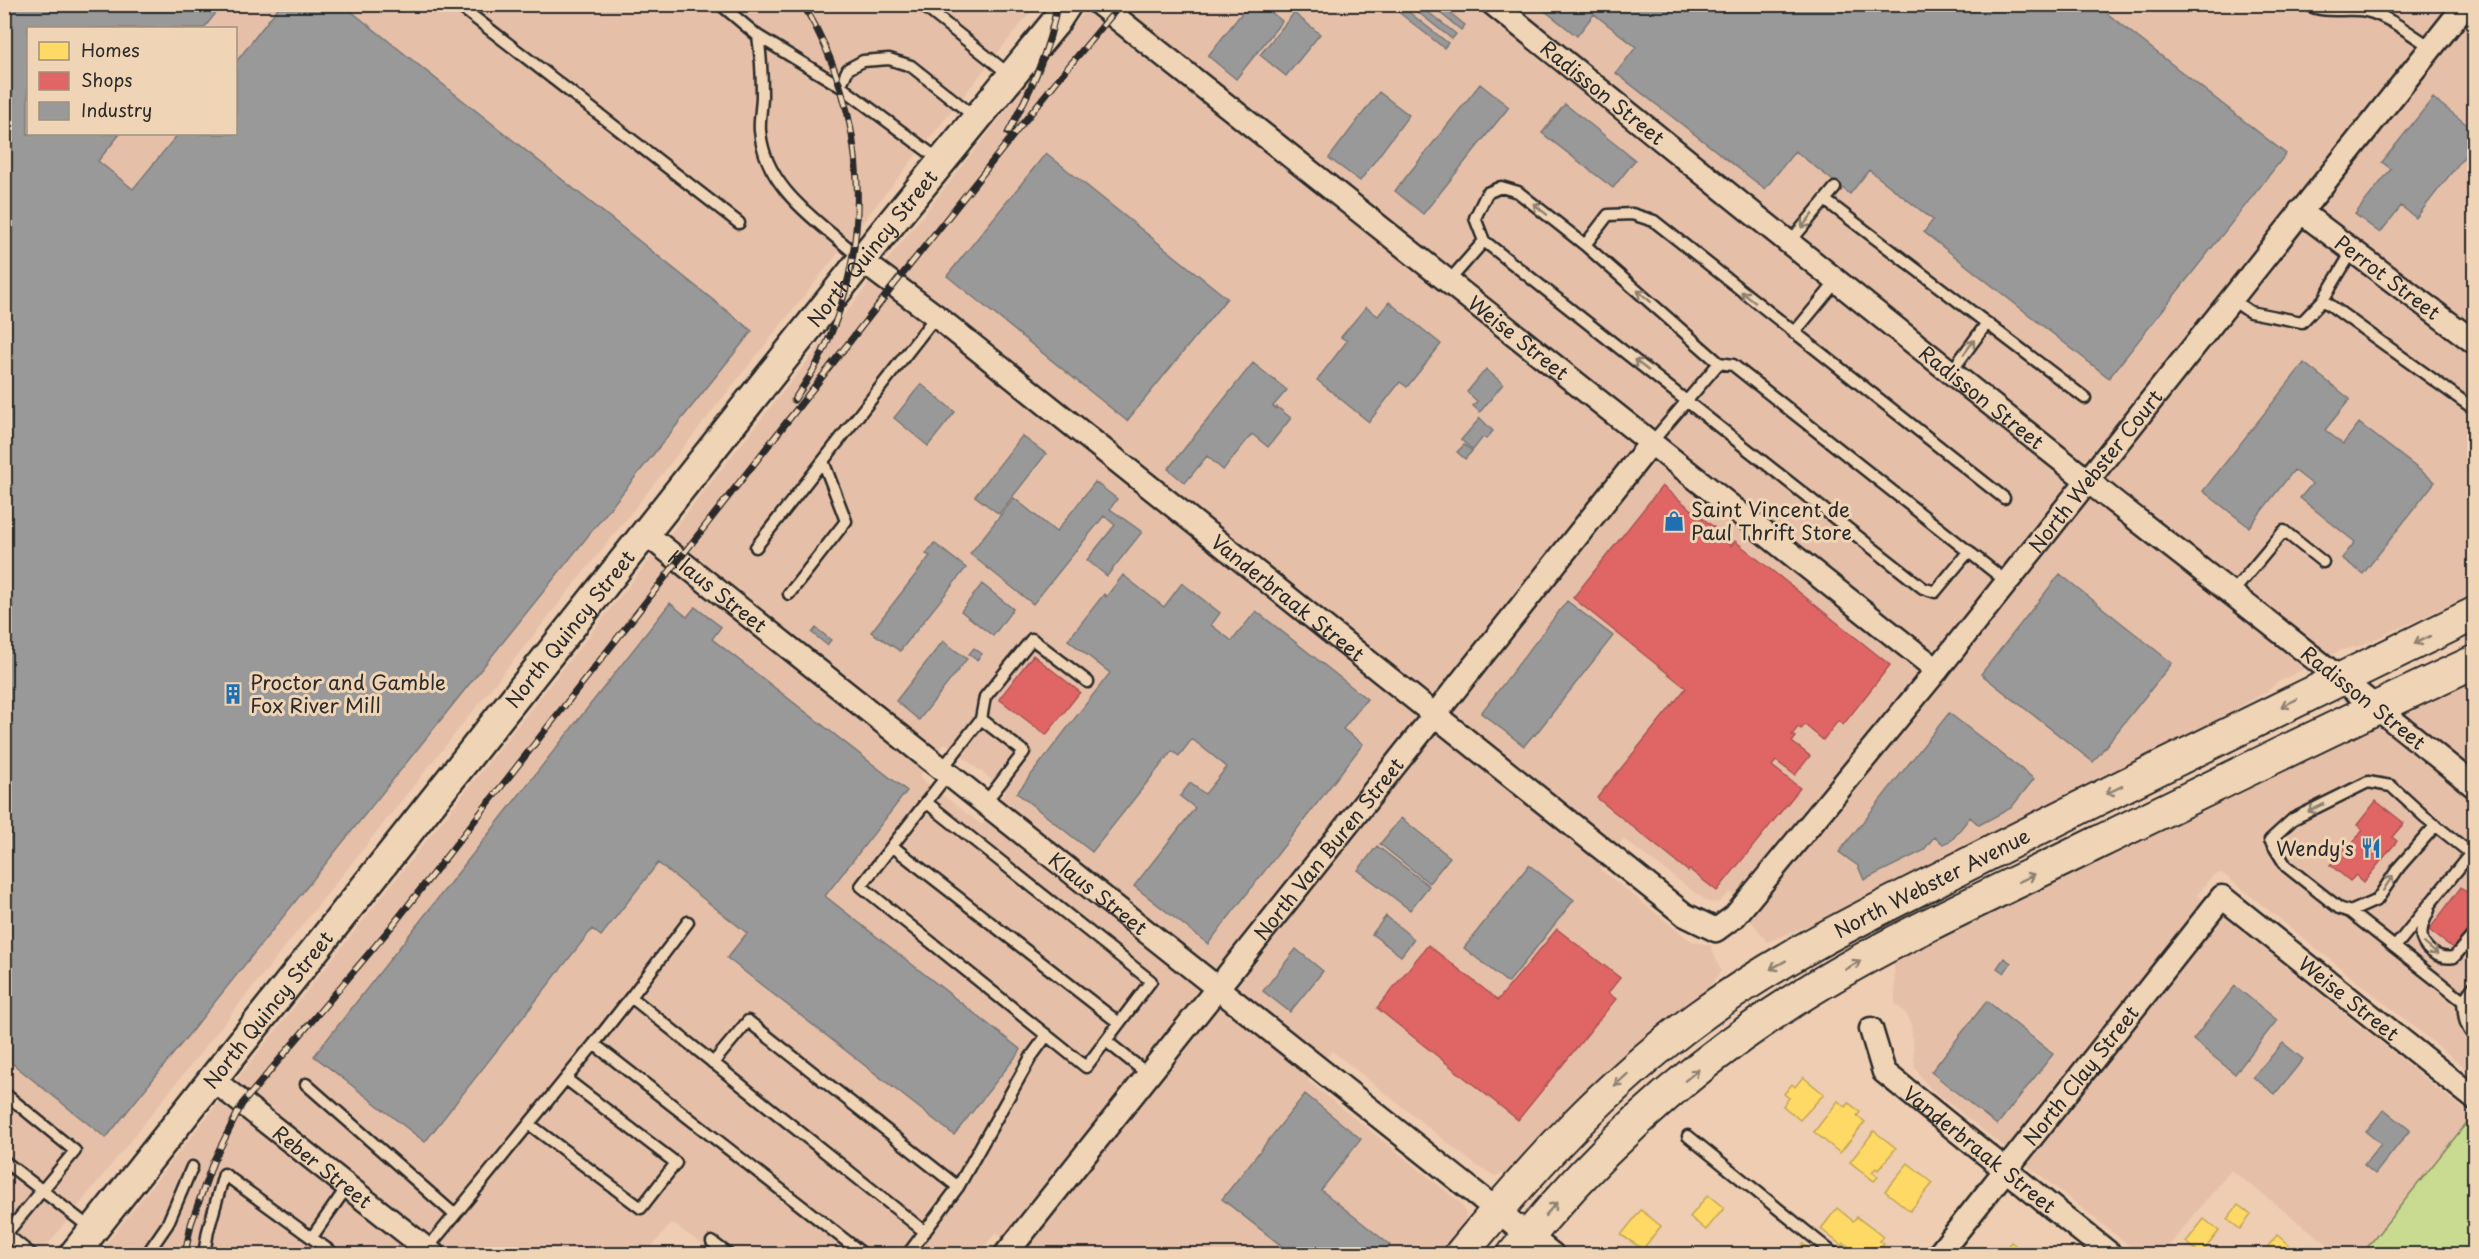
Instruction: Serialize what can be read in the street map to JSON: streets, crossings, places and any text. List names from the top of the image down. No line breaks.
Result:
{"streets":{"main road":["North Webster Avenue"],"street":["Radisson Street","North Quincy Street","Perrot Street","Weise Street","North Webster Court","Klaus Street","Vanderbraak Street","North Van Buren Street","North Clay Street","Reber Street"]},"crossings":[["Radisson Street","North Webster Court"],["Radisson Street","North Webster Avenue"],["North Quincy Street","Klaus Street"],["North Quincy Street","Vanderbraak Street"],["North Quincy Street","Reber Street"],["Perrot Street","North Webster Court"],["Weise Street","North Webster Court"],["Weise Street","North Van Buren Street"],["Weise Street","North Clay Street"],["North Webster Court","Vanderbraak Street"],["Klaus Street","North Van Buren Street"],["Klaus Street","North Webster Avenue"],["Vanderbraak Street","North Van Buren Street"],["Vanderbraak Street","North Clay Street"]],"places":{"shop":["Saint Vincent de Paul Thrift Store"],"building":["Proctor and Gamble Fox River Mill"],"restaurant":["Wendy's"]},"legend":["Homes","Shops","Industry"]}
